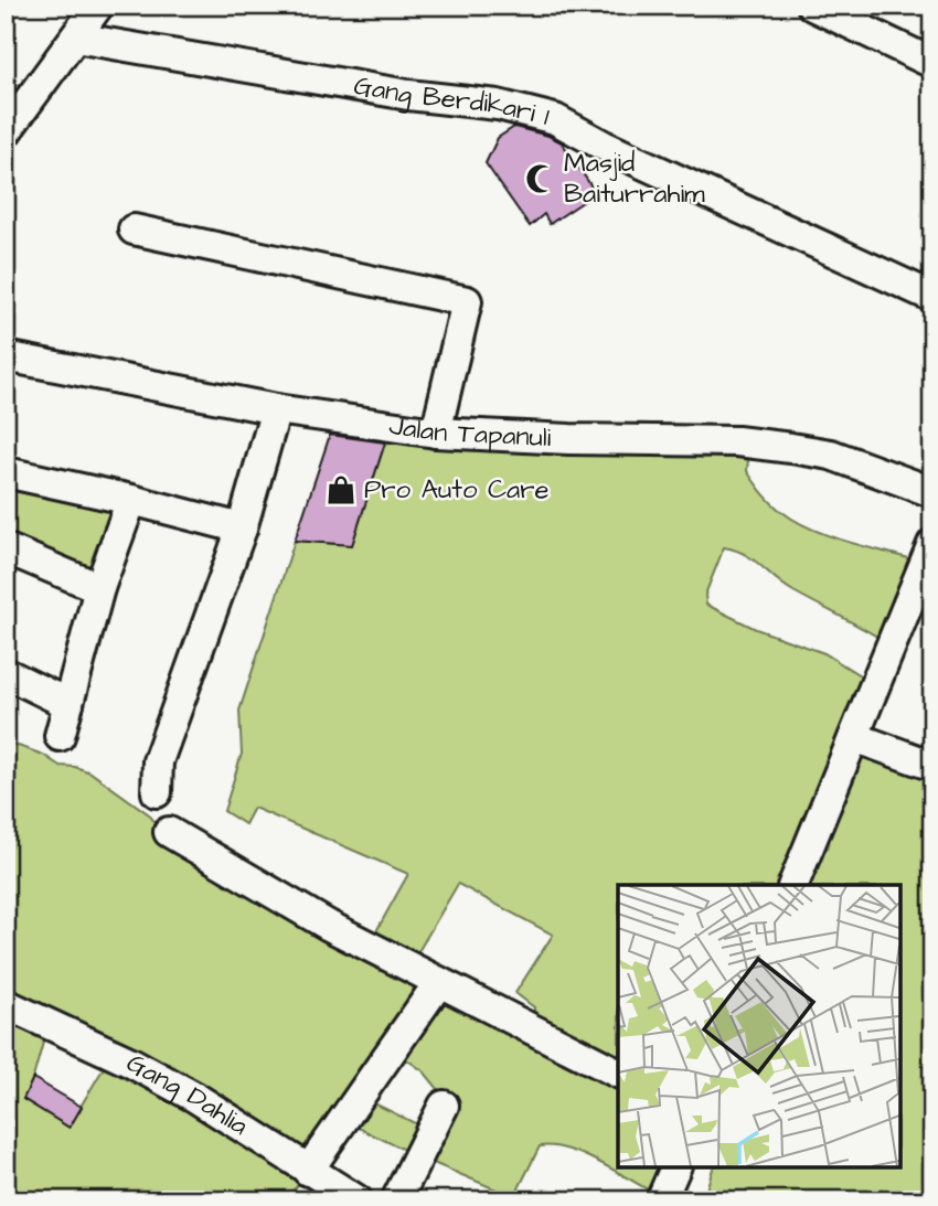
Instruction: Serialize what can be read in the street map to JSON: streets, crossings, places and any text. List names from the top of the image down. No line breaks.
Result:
{"streets":{"street":["Gang Berdikari 1","Jalan Tapanuli","Gang Dahlia"]},"places":{"mosque":["Masjid Baiturrahim"],"shop":["Pro Auto Care"]}}
